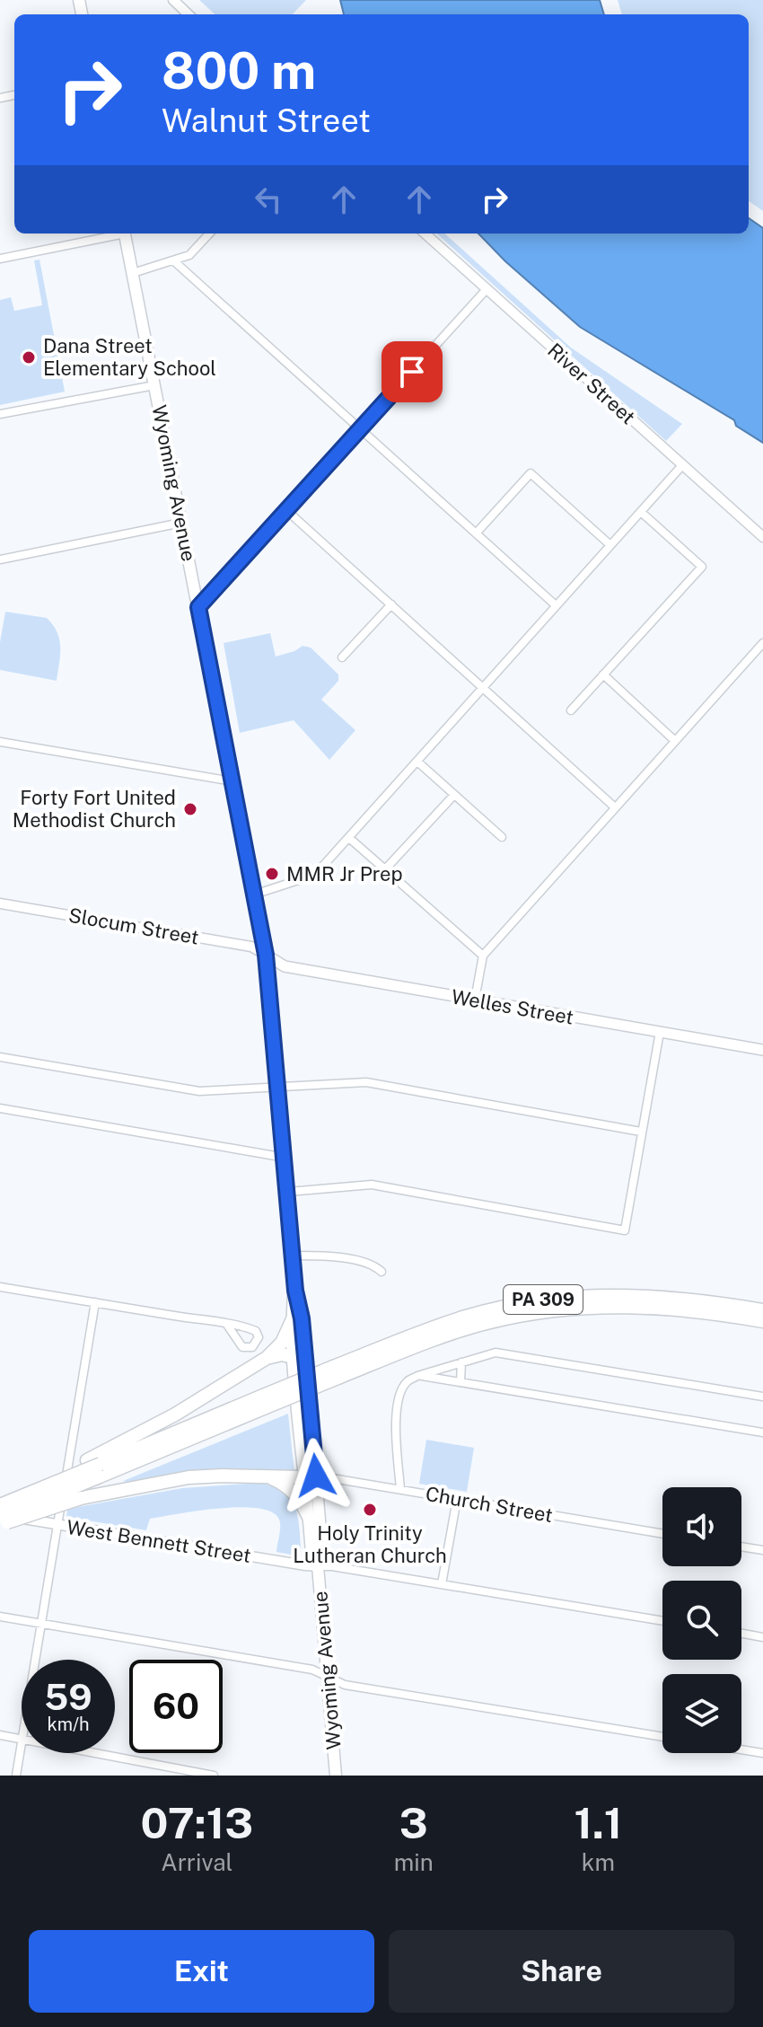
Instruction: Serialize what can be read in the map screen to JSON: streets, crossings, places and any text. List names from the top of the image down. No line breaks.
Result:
{"streets":{"highway":["PA 309"],"main road":["Wyoming Avenue","Welles Street"],"street":["River Street","Slocum Street","Church Street","West Bennett Street"]},"crossings":[["Wyoming Avenue","Slocum Street"],["Wyoming Avenue","Welles Street"],["Wyoming Avenue","Church Street"],["Wyoming Avenue","West Bennett Street"],["Slocum Street","Welles Street"],["PA 309","West Bennett Street"]],"places":["Dana Street Elementary School","Forty Fort United Methodist Church","MMR Jr Prep","Holy Trinity Lutheran Church"],"page":{"turn":["800 m","Walnut Street"],"speed":"59 km/h","limit":"60","eta":["07:13","Arrival","3","min","1.1","km"],"buttons":["Exit","Share"]}}
